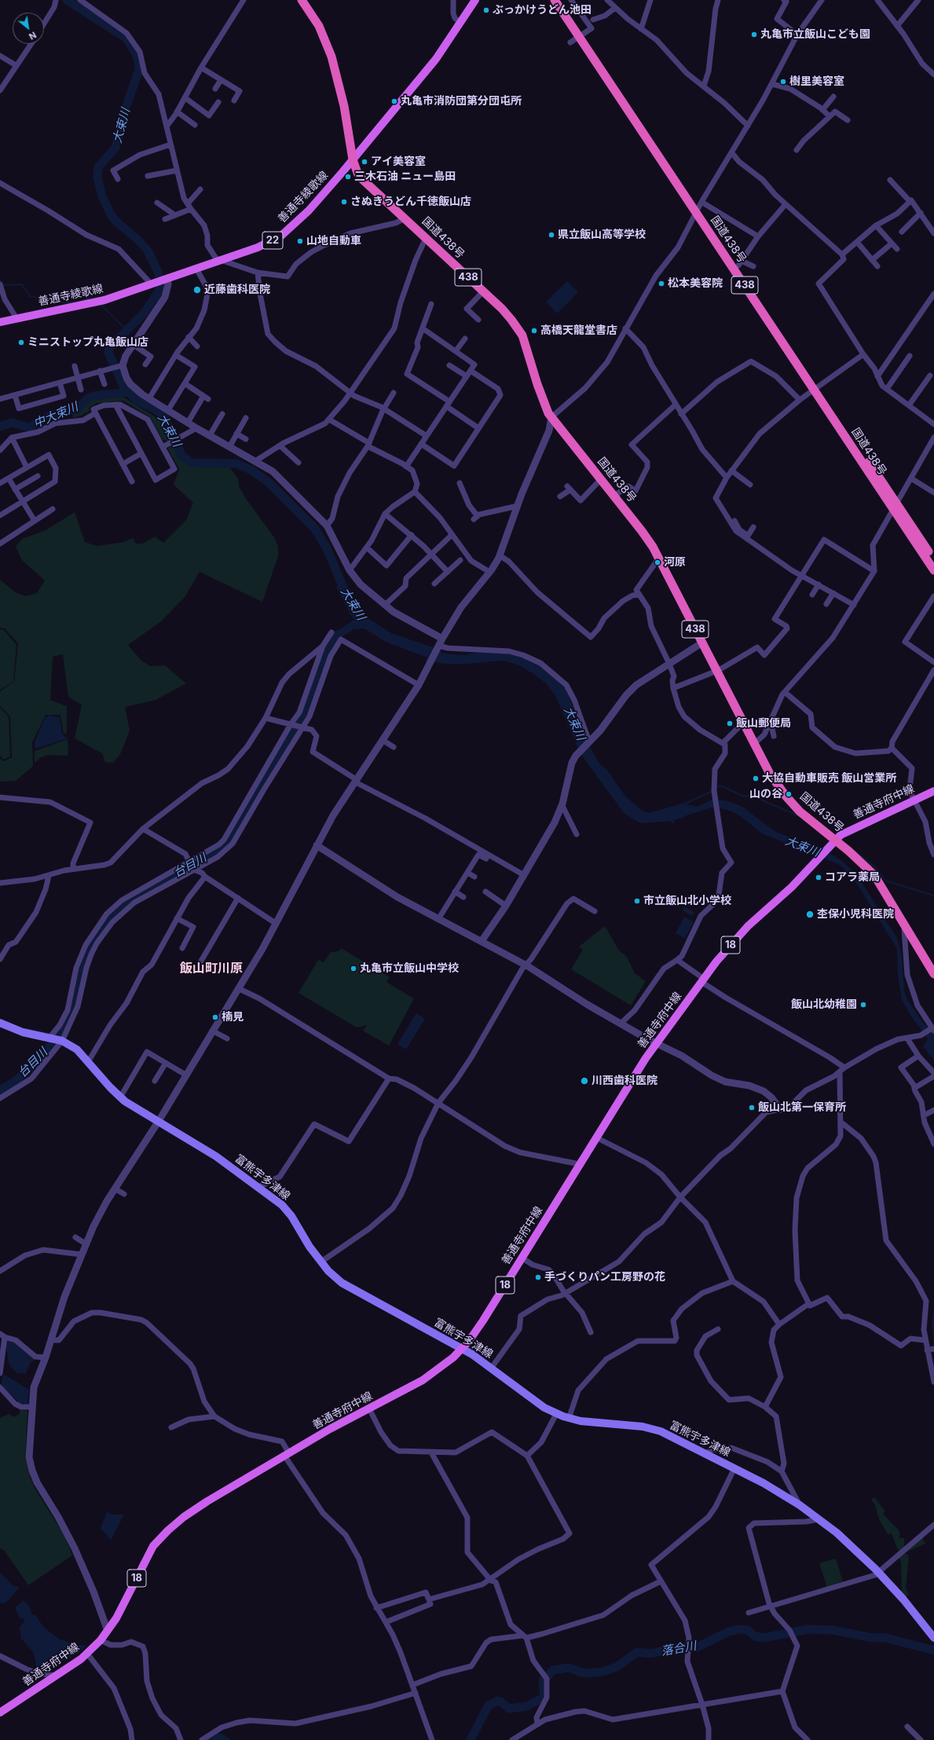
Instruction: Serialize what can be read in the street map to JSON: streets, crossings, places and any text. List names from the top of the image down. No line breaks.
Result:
{"streets":{"highway":["国道438号","438"],"main road":["善通寺綾歌線","22","善通寺府中線","18","富熊宇多津線"]},"crossings":[["善通寺綾歌線","国道438号"],["国道438号","善通寺府中線"],["善通寺府中線","富熊宇多津線"]],"districts":["飯山町川原"],"water":["大束川","中大束川","台目川","落合川"],"places":["ぶっかけうどん池田","丸亀市立飯山こども園","樹里美容室","丸亀市消防団第分団屯所","アイ美容室","三木石油 ニュー島田","さぬきうどん千徳飯山店","県立飯山高等学校","山地自動車","松本美容院","近藤歯科医院","高橋天龍堂書店","ミニストップ丸亀飯山店","河原","飯山郵便局","大協自動車販売 飯山営業所","山の谷","コアラ薬局","市立飯山北小学校","杢保小児科医院","丸亀市立飯山中学校","飯山北幼稚園","楠見","川西歯科医院","飯山北第一保育所","手づくりパン工房野の花"],"north":"bottom right"}
